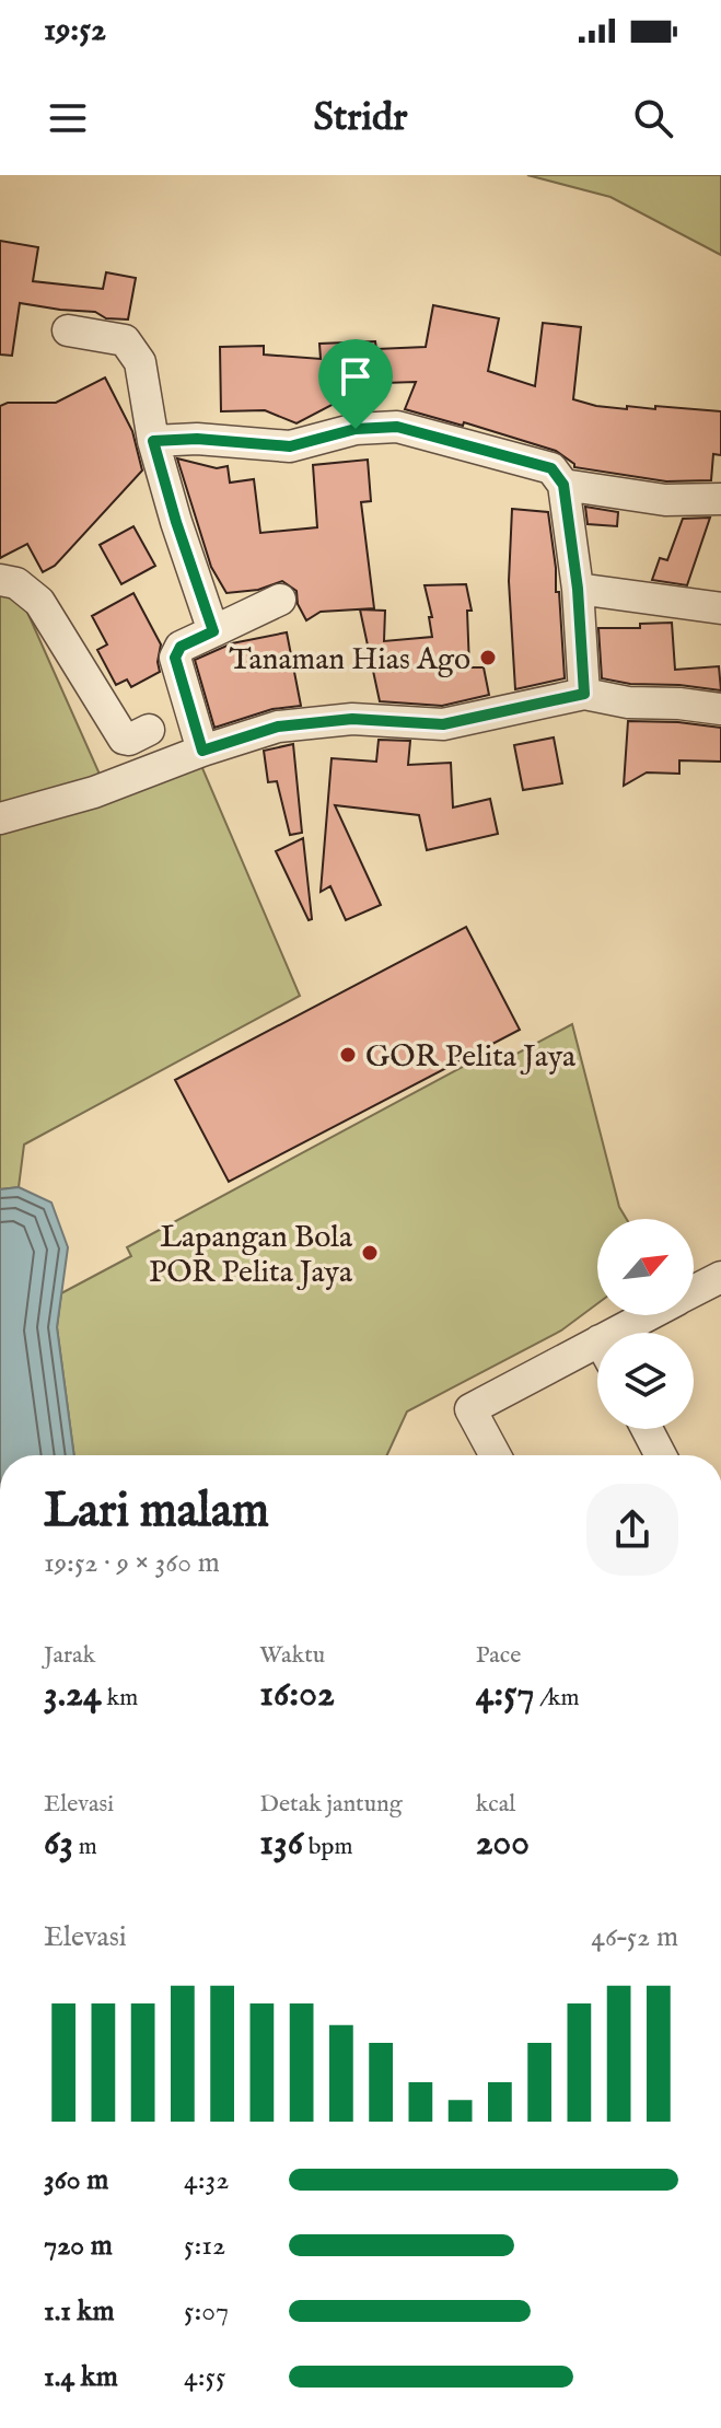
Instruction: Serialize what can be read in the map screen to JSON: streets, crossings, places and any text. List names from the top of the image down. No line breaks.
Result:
{"places":["Tanaman Hias Ago","GOR Pelita Jaya","Lapangan Bola POR Pelita Jaya"],"north":"top right","page":{"status":"19:52","header":"Stridr","heading":["Lari malam","19:52 · 9 × 360 m"],"stats":[["Jarak","3.24 km"],["Waktu","16:02"],["Pace","4:57 /km"],["Elevasi","63 m"],["Detak jantung","136 bpm"],["kcal","200"]],"chart":["Elevasi","46–52 m"],"list":[{"name":"360 m","note":"4:32"},{"name":"720 m","note":"5:12"},{"name":"1.1 km","note":"5:07"},{"name":"1.4 km","note":"4:55"}]}}
